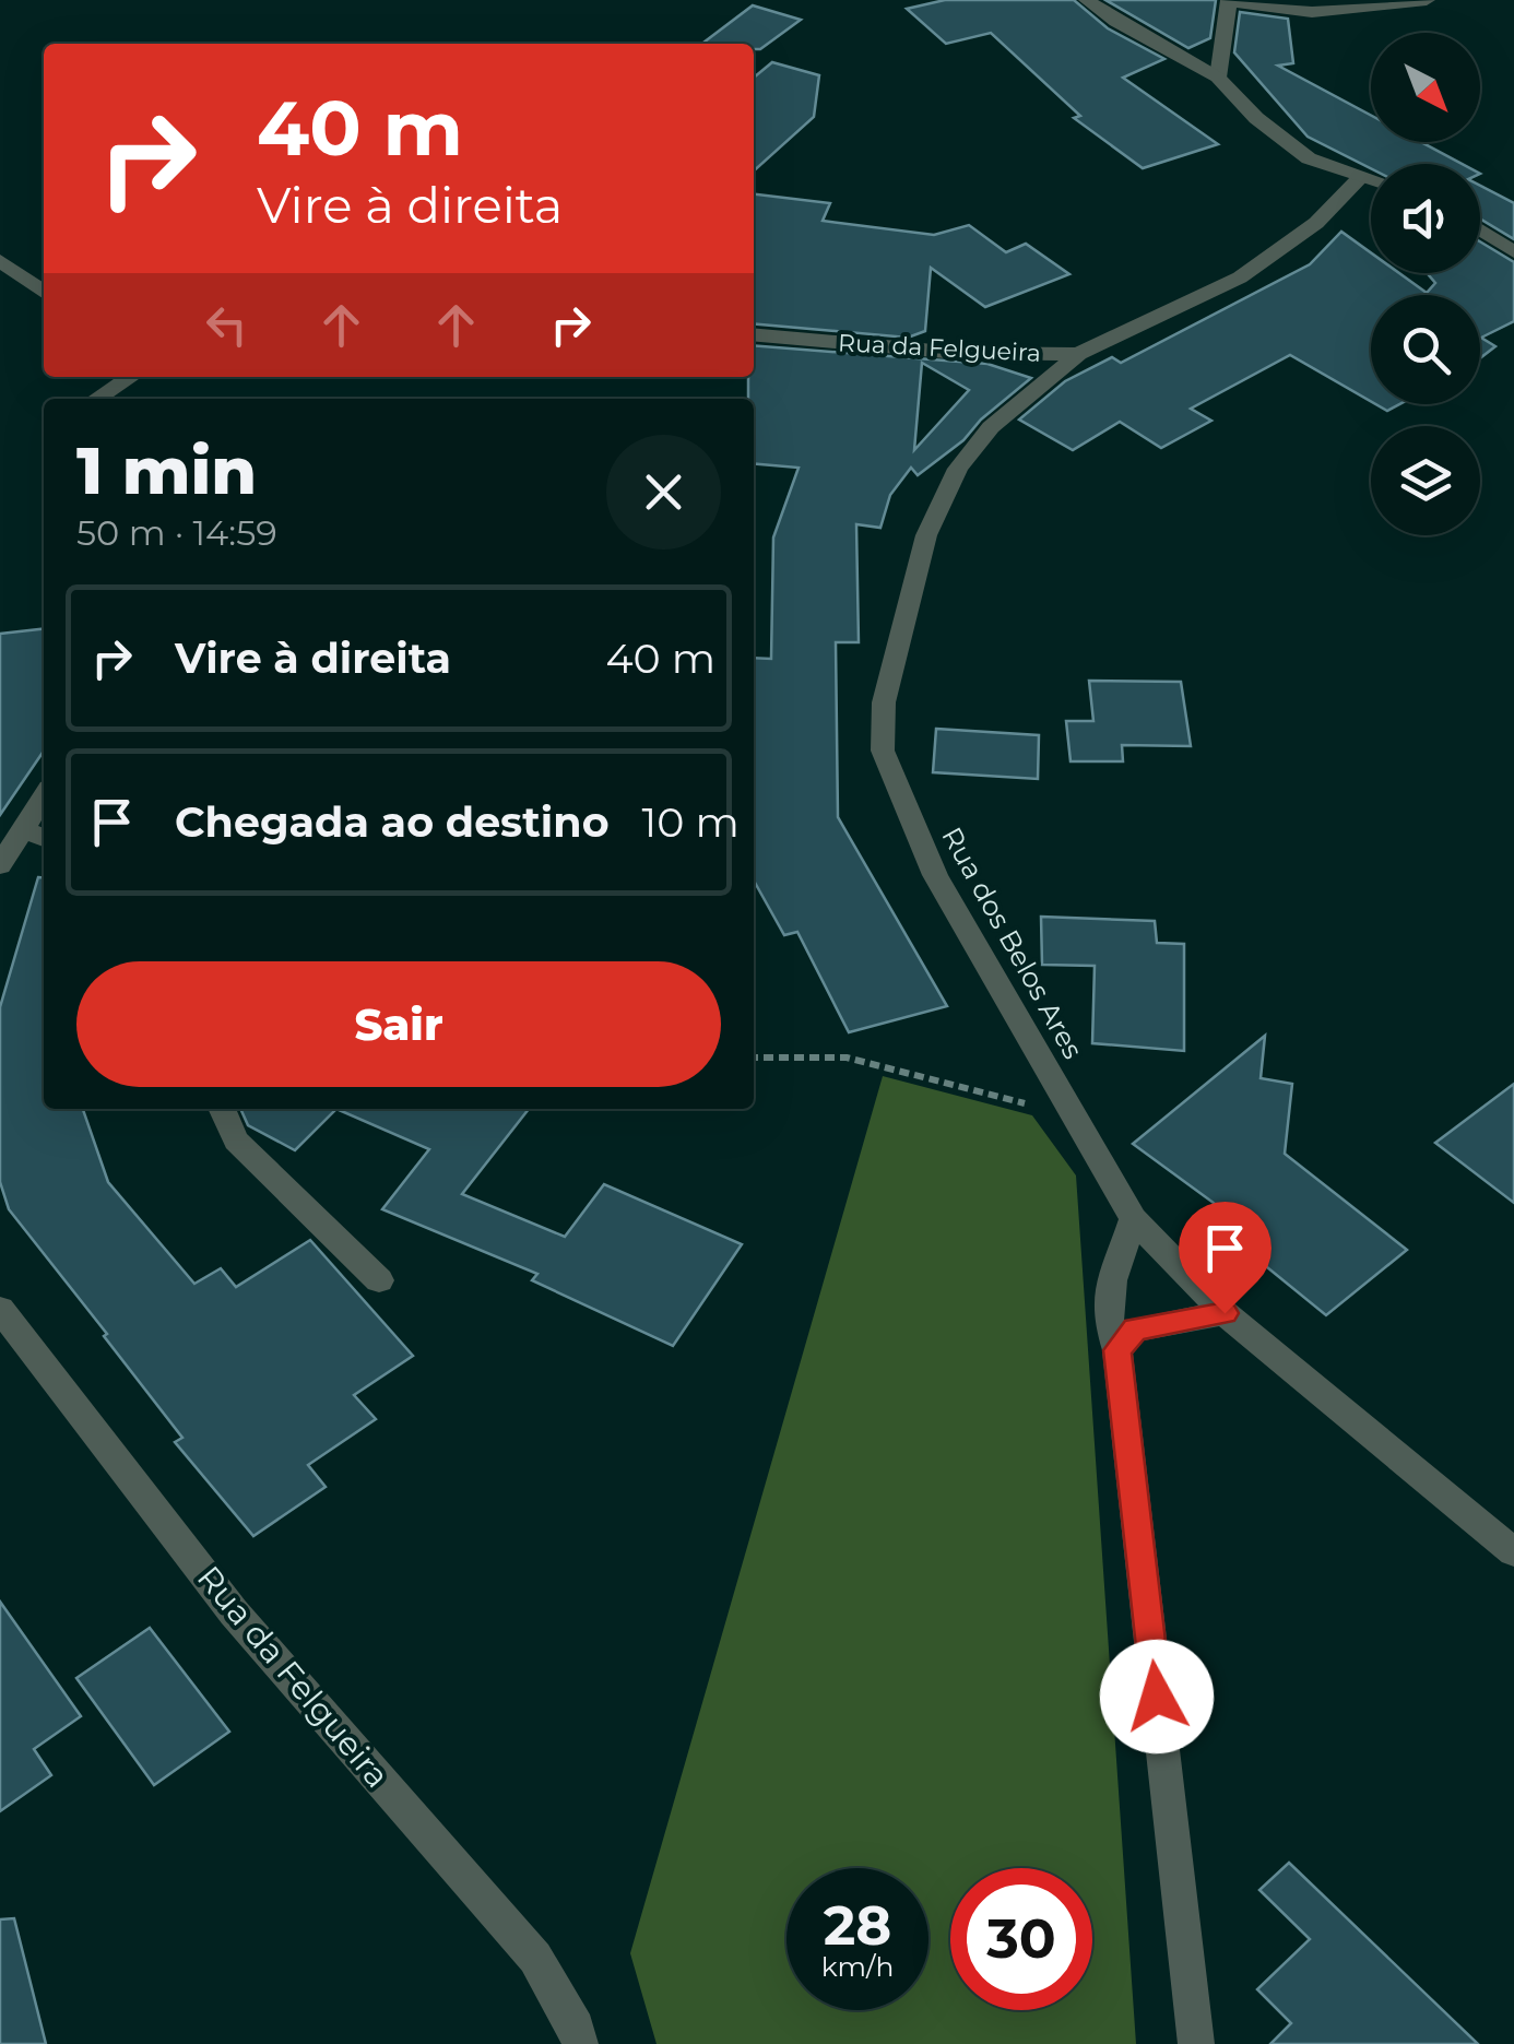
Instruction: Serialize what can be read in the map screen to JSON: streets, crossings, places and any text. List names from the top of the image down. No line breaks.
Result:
{"streets":{"street":["Rua da Felgueira","Rua dos Belos Ares"]},"crossings":[["Rua da Felgueira","Rua dos Belos Ares"]],"north":"bottom right","page":{"turn":["40 m","Vire à direita"],"heading":["1 min","50 m · 14:59"],"list":[{"name":"Vire à direita","value":"40 m"},{"name":"Chegada ao destino","value":"10 m"}],"buttons":"Sair","speed":"28 km/h","limit":"30"}}
